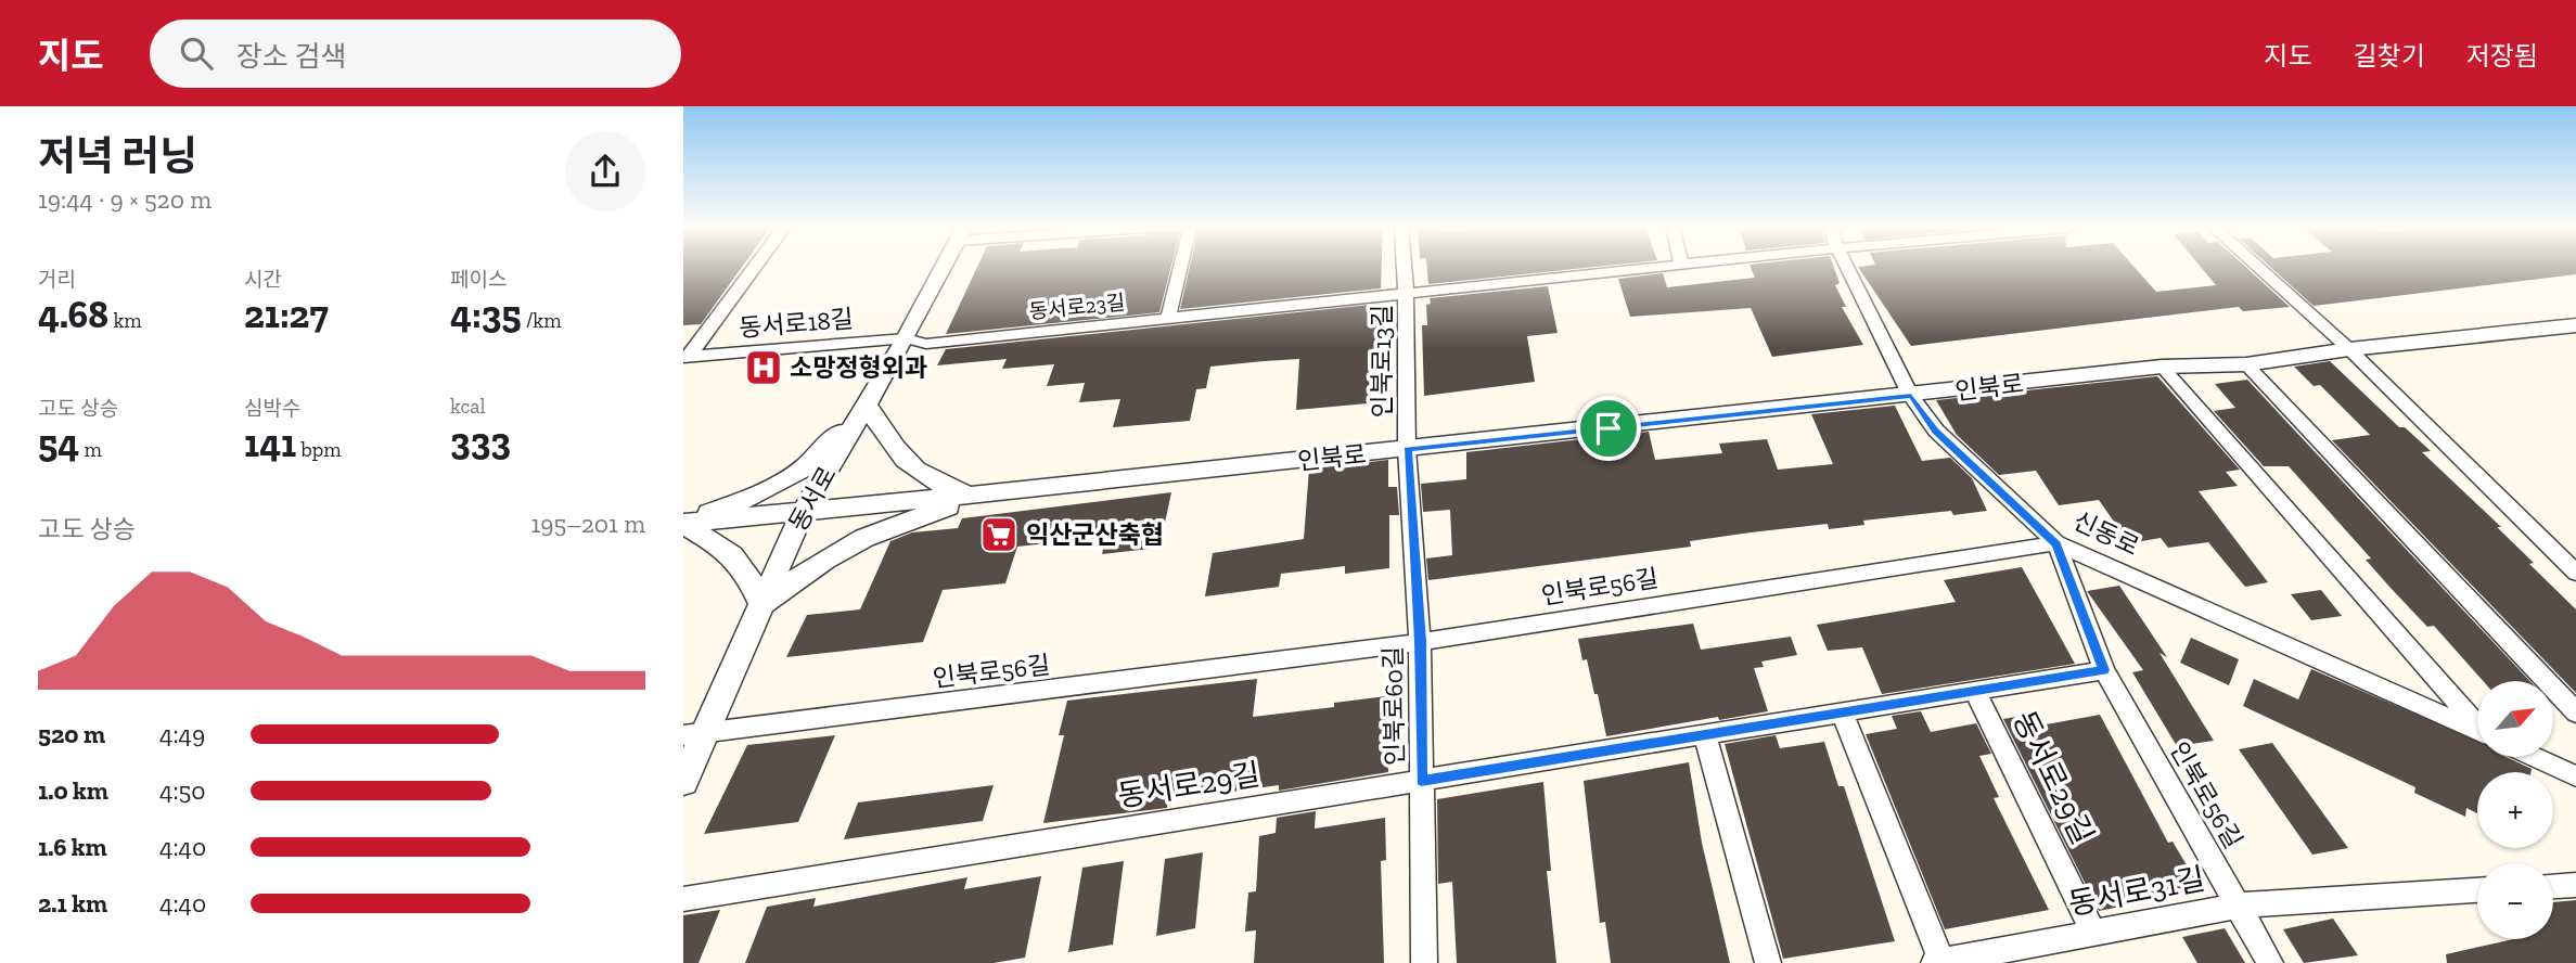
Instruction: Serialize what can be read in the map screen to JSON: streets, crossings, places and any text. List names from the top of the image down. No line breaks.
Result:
{"streets":{"street":["동서로23길","동서로18길","인북로13길","인북로","동서로","신동로","인북로56길","인북로60길","동서로29길","동서로31길"]},"crossings":[["동서로23길","동서로18길"],["동서로23길","인북로13길"],["동서로23길","동서로"],["동서로18길","동서로"],["인북로13길","인북로"],["인북로13길","인북로60길"],["인북로","동서로"],["인북로","신동로"],["인북로","인북로60길"],["동서로","인북로56길"],["신동로","인북로56길"],["인북로56길","인북로60길"],["인북로56길","동서로29길"],["인북로56길","동서로31길"],["인북로60길","동서로29길"],["동서로29길","동서로31길"]],"places":{"hospital":["소망정형외과"],"supermarket":["익산군산축협"]},"north":"top right","page":{"header":"지도","search":"장소 검색","nav":["지도","길찾기","저장됨"],"heading":["저녁 러닝","19:44 · 9 × 520 m"],"stats":[["거리","4.68 km"],["시간","21:27"],["페이스","4:35 /km"],["고도 상승","54 m"],["심박수","141 bpm"],["kcal","333"]],"chart":["고도 상승","195–201 m"],"map_buttons":["+","−"],"list":[{"name":"520 m","note":"4:49"},{"name":"1.0 km","note":"4:50"},{"name":"1.6 km","note":"4:40"},{"name":"2.1 km","note":"4:40"}]}}
